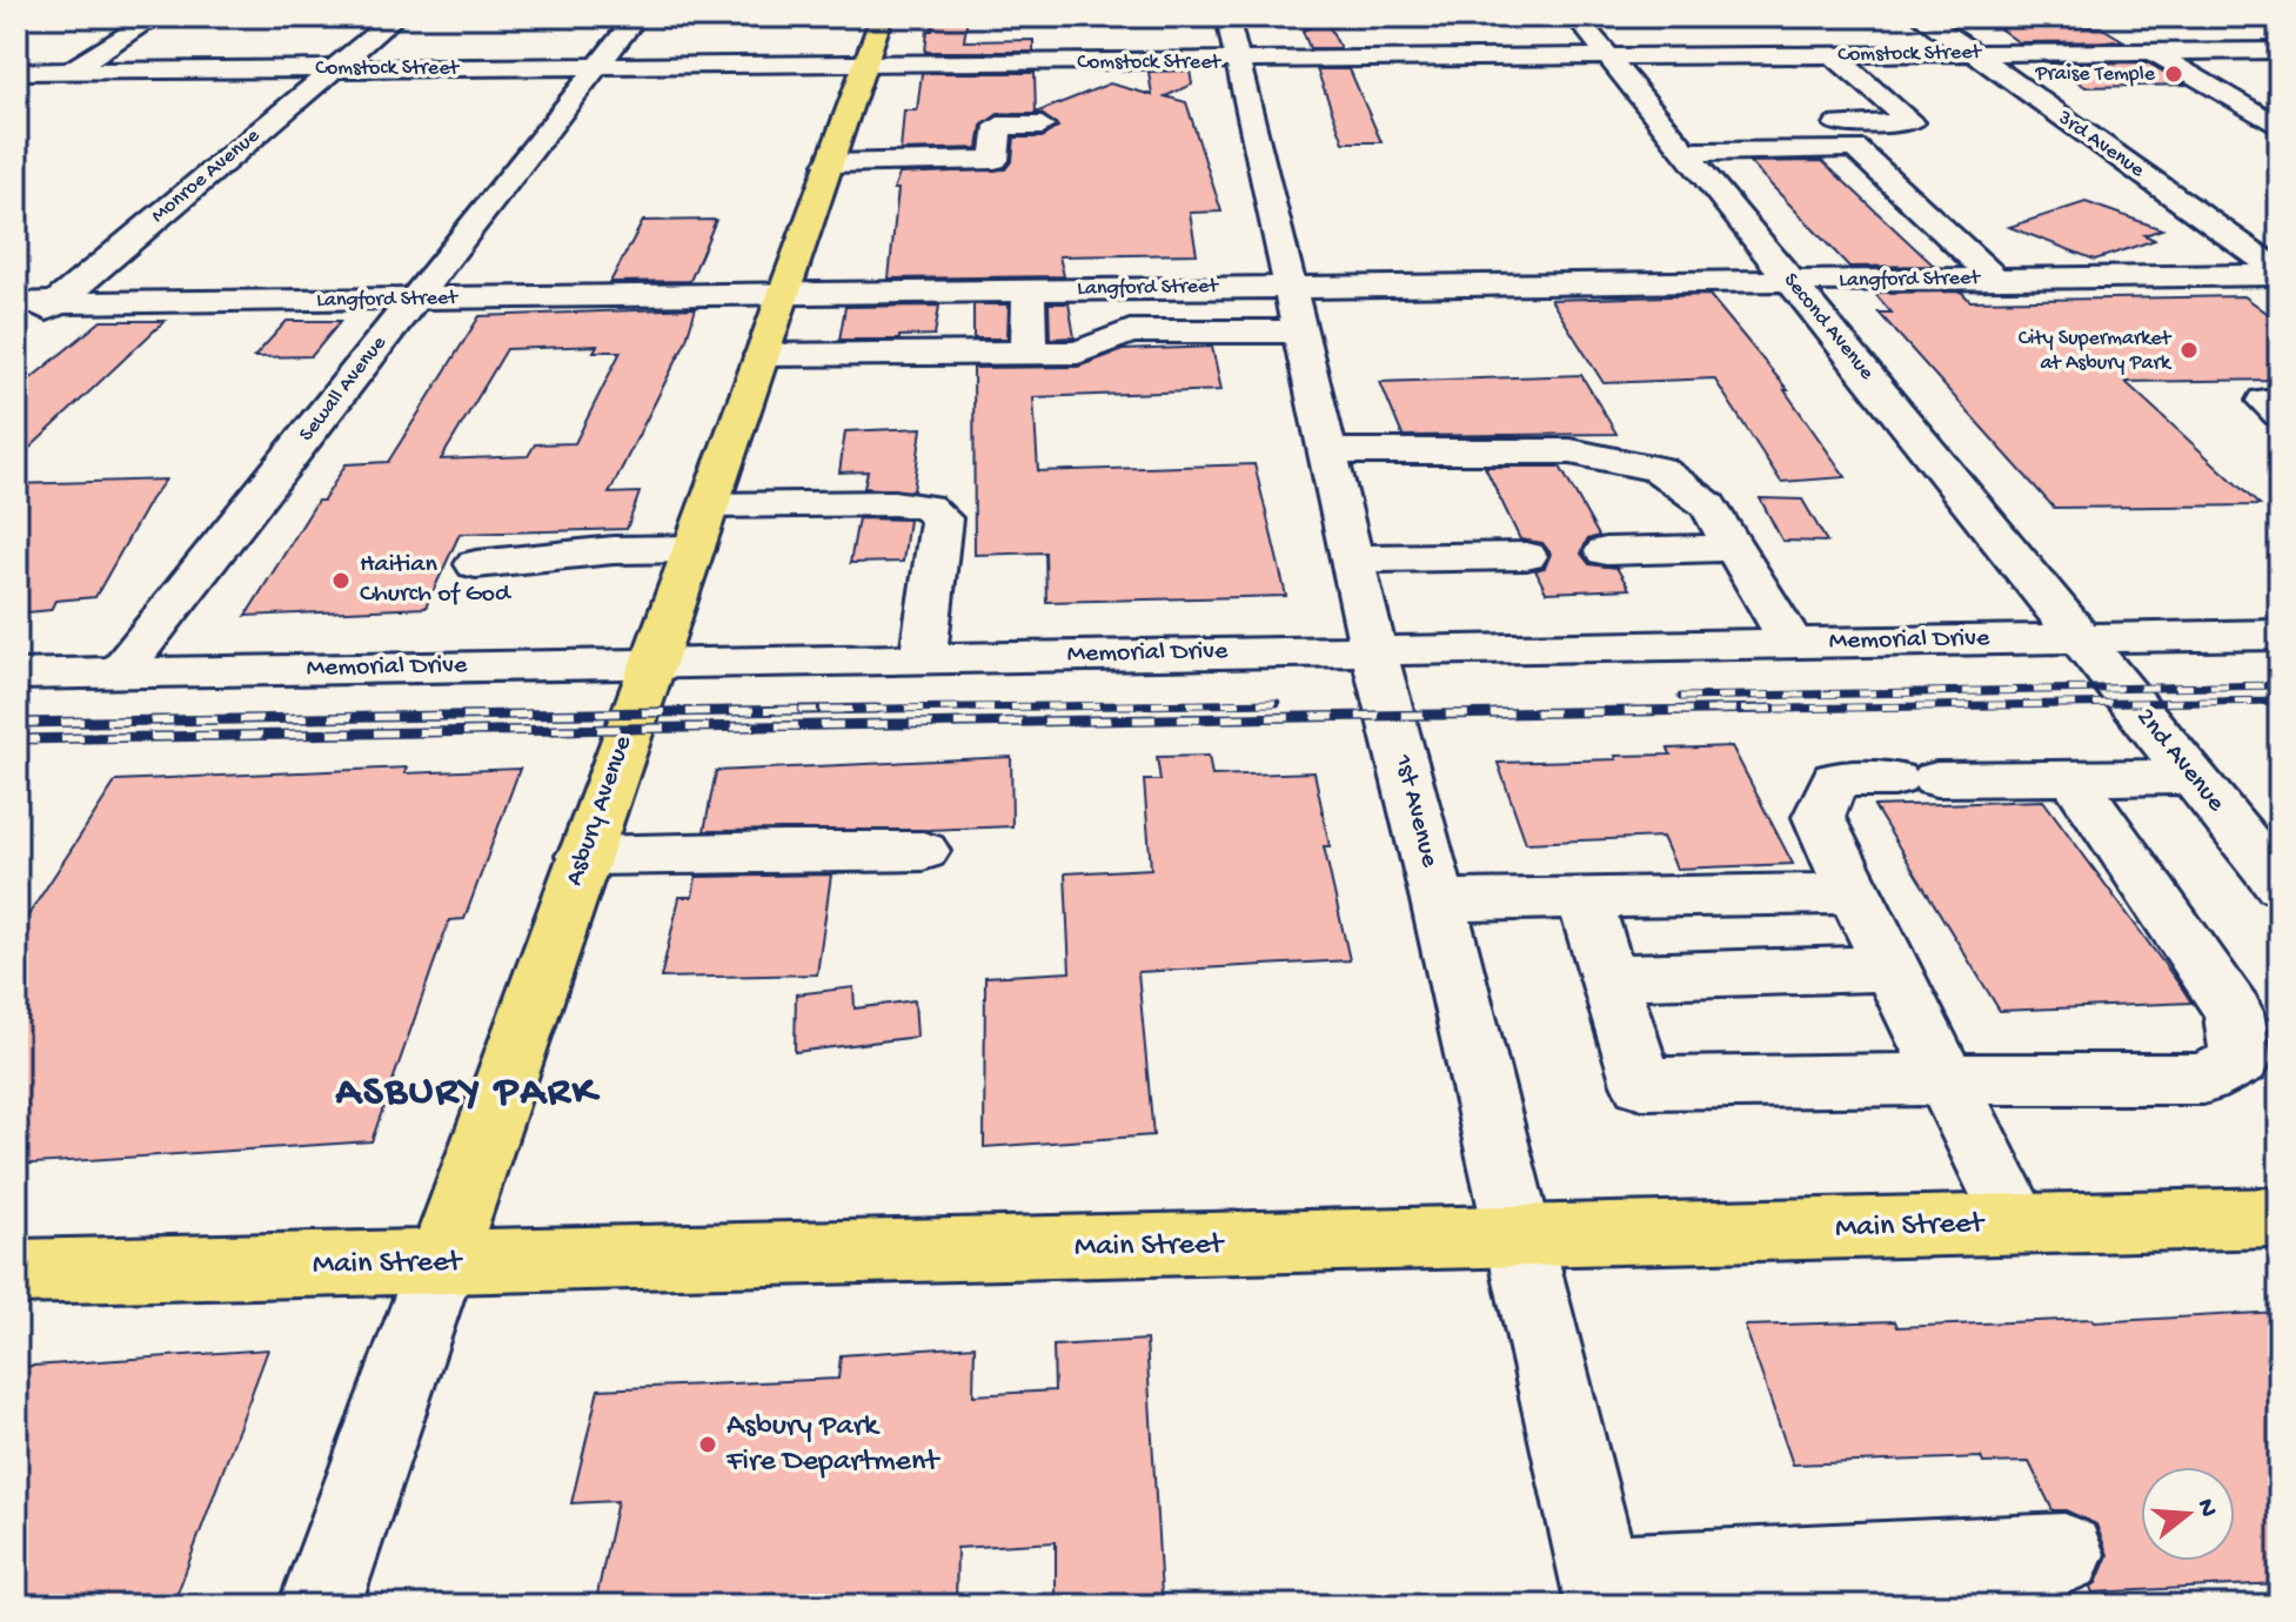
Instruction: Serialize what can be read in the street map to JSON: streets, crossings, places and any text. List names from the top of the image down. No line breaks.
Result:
{"streets":{"main road":["Asbury Avenue","Main Street"],"street":["Comstock Street","3rd Avenue","Monroe Avenue","Langford Street","Second Avenue","Sewall Avenue","Memorial Drive","2nd Avenue","1st Avenue"]},"crossings":[["Comstock Street","3rd Avenue"],["Comstock Street","Monroe Avenue"],["Comstock Street","Second Avenue"],["Comstock Street","Sewall Avenue"],["Comstock Street","Asbury Avenue"],["Comstock Street","1st Avenue"],["3rd Avenue","Langford Street"],["Monroe Avenue","Langford Street"],["Langford Street","Second Avenue"],["Langford Street","Sewall Avenue"],["Langford Street","Asbury Avenue"],["Langford Street","1st Avenue"],["Second Avenue","Memorial Drive"],["Second Avenue","2nd Avenue"],["Sewall Avenue","Memorial Drive"],["Memorial Drive","2nd Avenue"],["Memorial Drive","Asbury Avenue"],["Memorial Drive","1st Avenue"],["Asbury Avenue","Main Street"],["1st Avenue","Main Street"]],"districts":["ASBURY PARK"],"places":["Praise Temple","City Supermarket at Asbury Park","Haitian Church of God","Asbury Park Fire Department"],"north":"right"}
